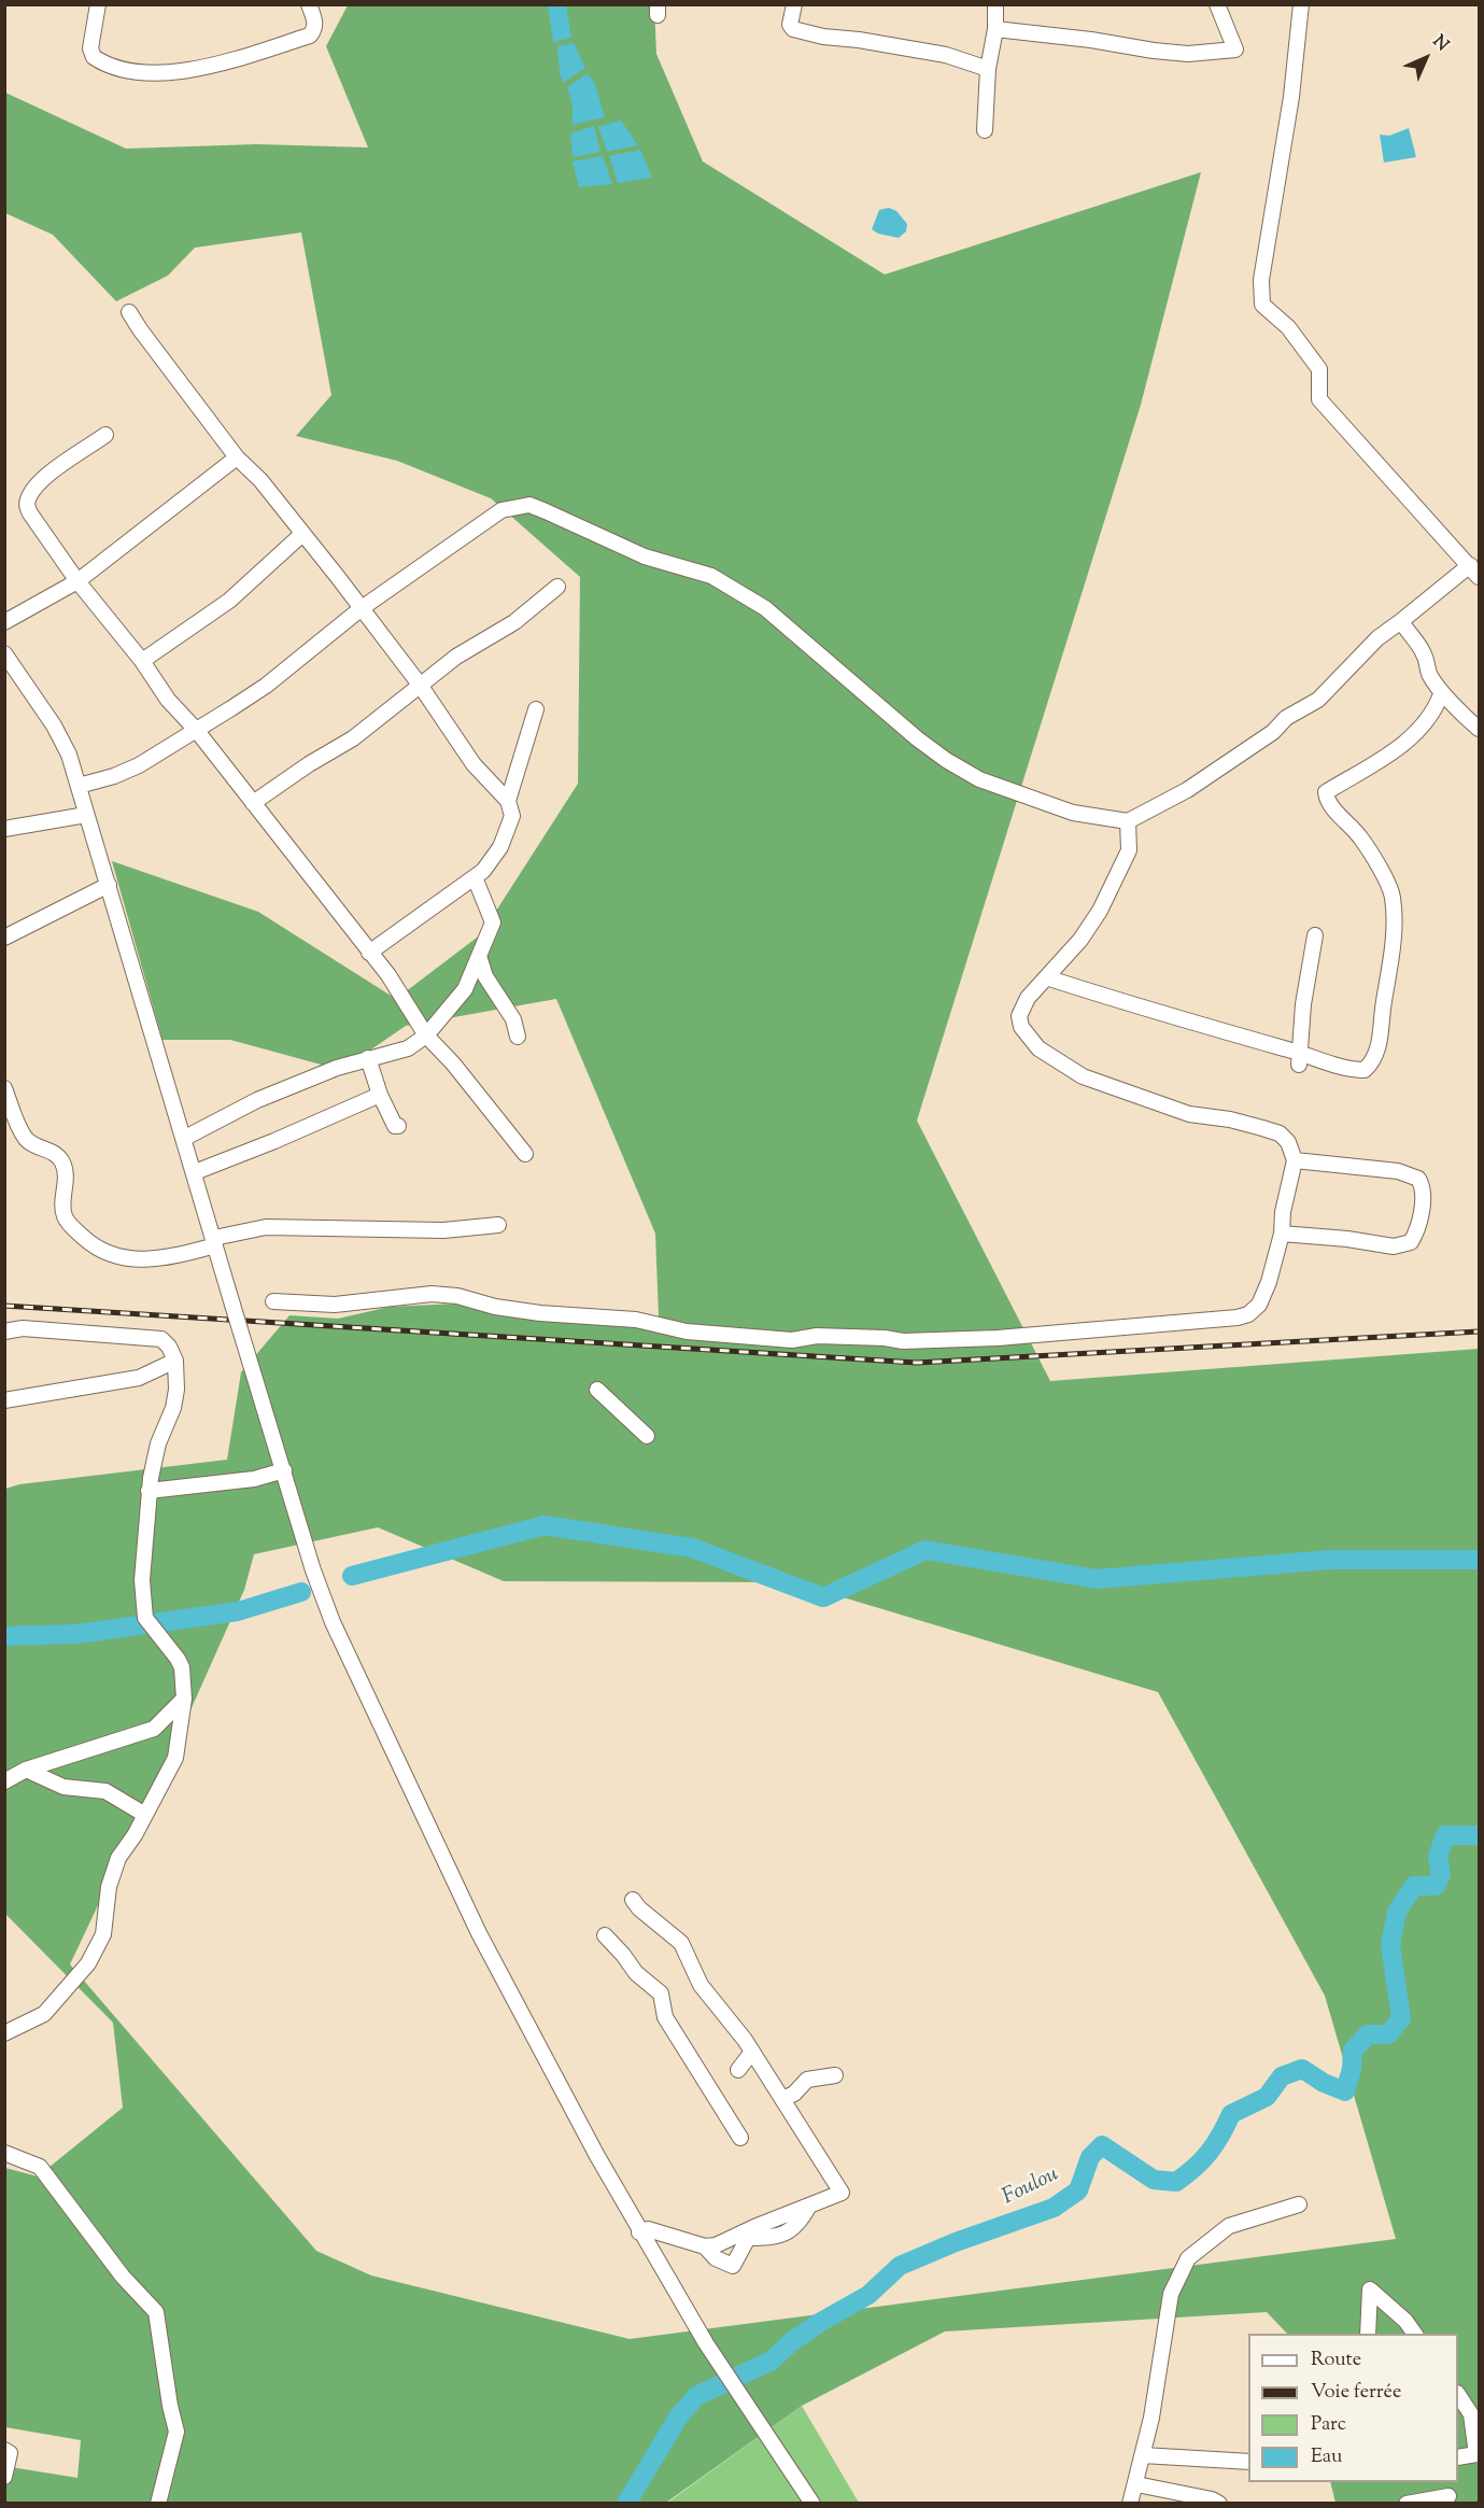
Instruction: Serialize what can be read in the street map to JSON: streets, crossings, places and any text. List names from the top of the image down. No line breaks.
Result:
{"water":["Foulou"],"legend":["Route","Voie ferrée","Parc","Eau"],"north":"top right"}
